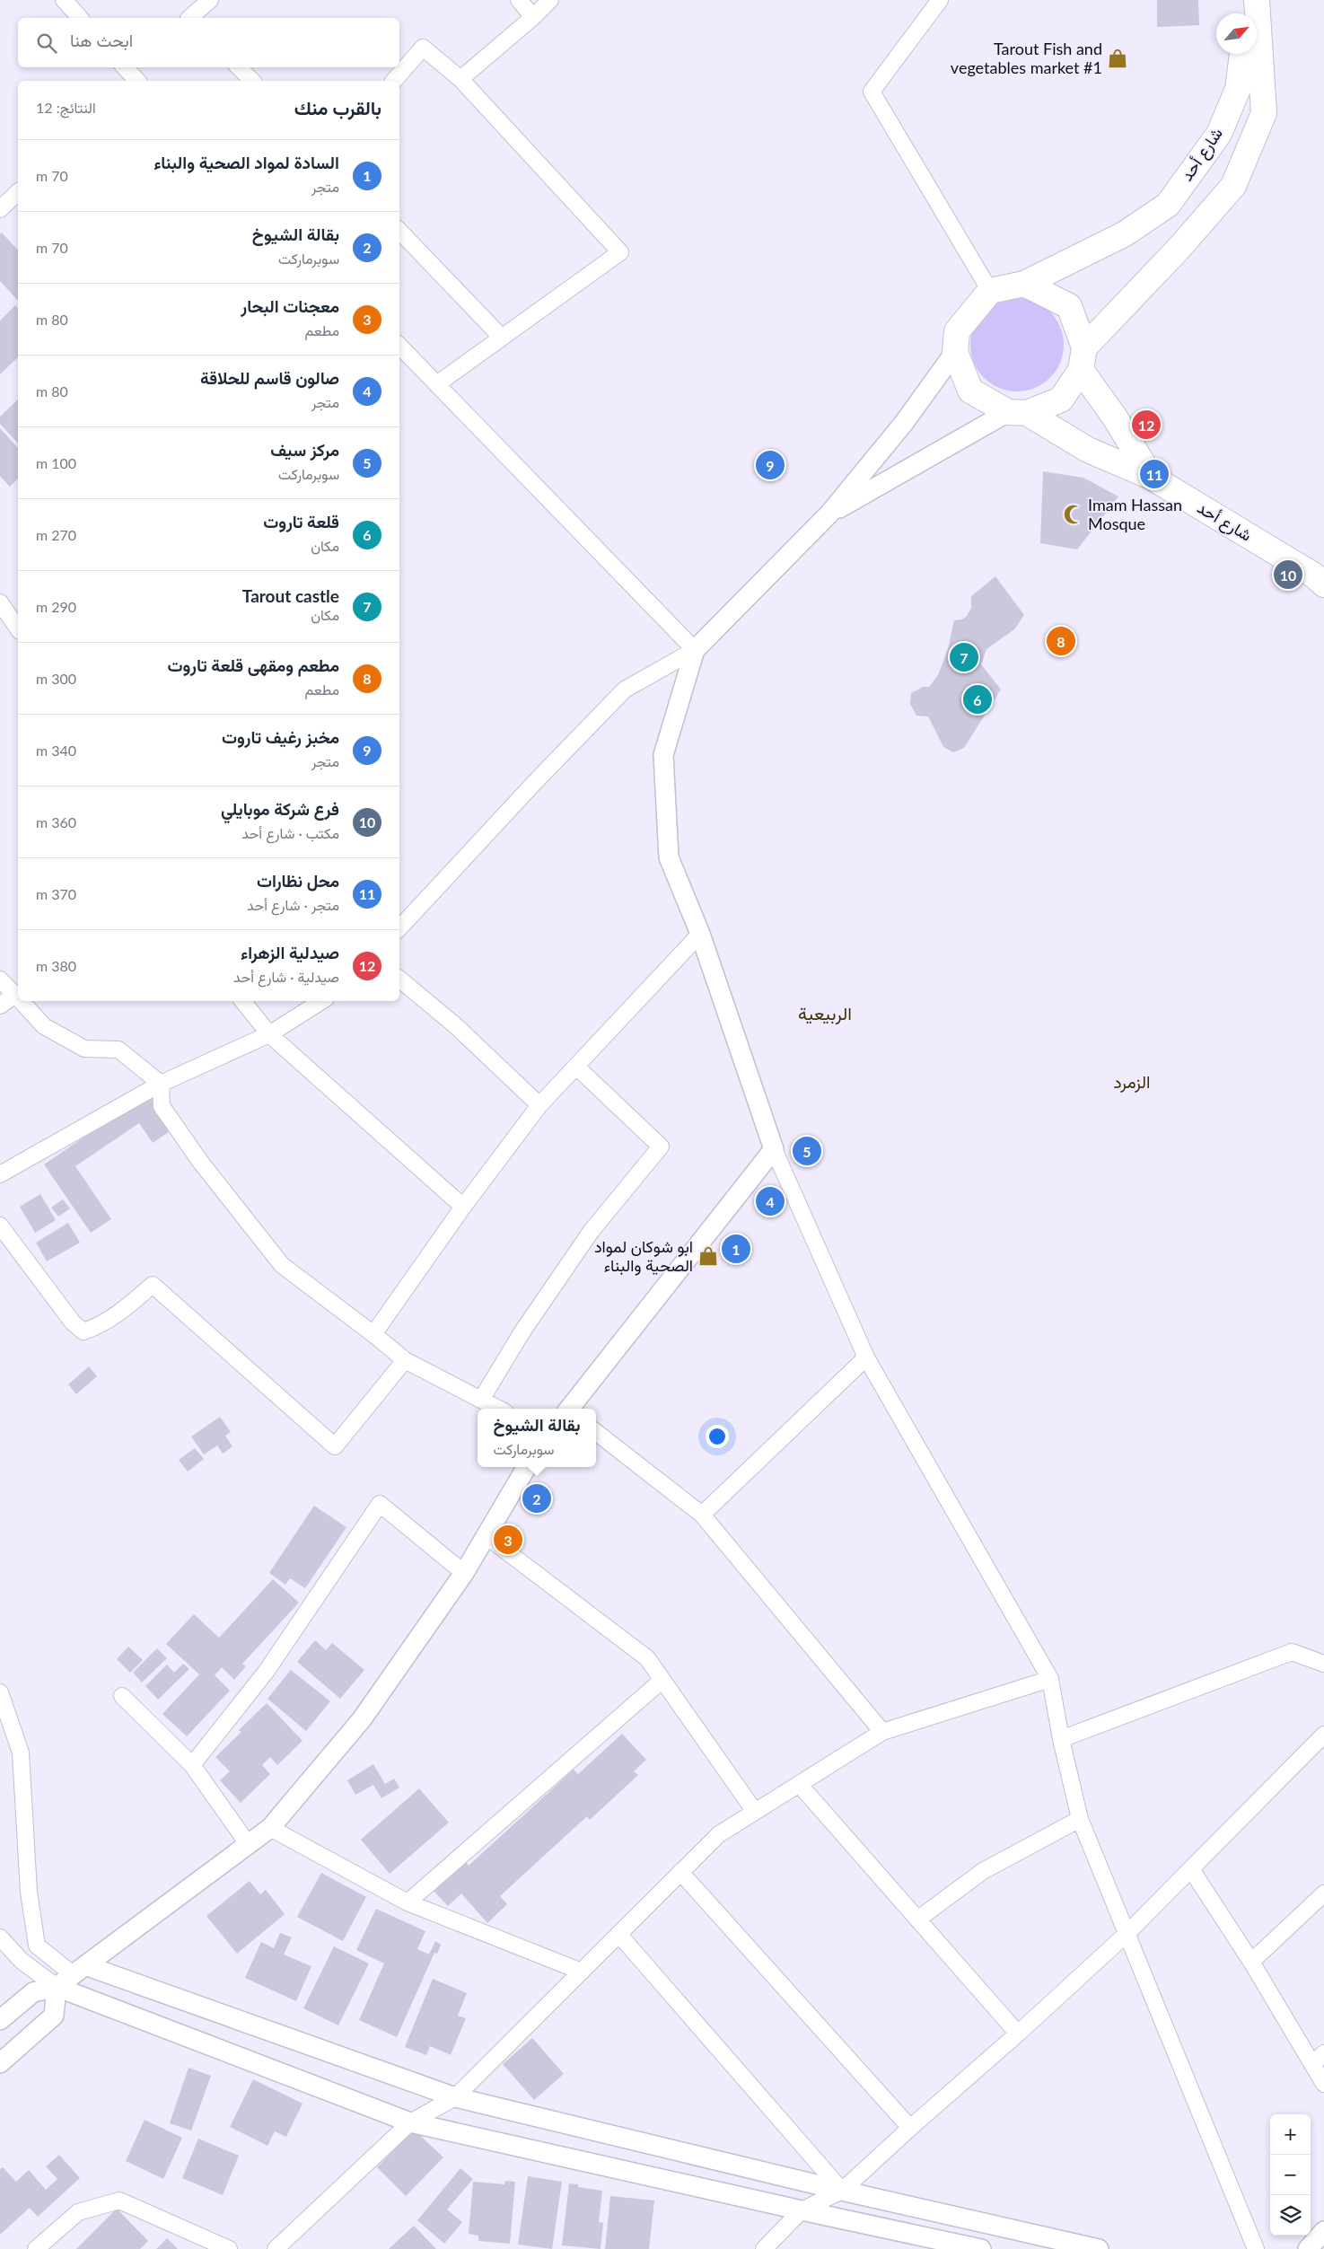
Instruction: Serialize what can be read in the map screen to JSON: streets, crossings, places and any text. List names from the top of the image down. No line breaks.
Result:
{"streets":{"main road":["شارع أحد"]},"districts":["الربيعية","الزمرد"],"places":{"shop":["Tarout Fish and vegetables market #1","ابو شوكان لمواد الصحية والبناء"],"mosque":["Imam Hassan Mosque"]},"north":"top right","page":{"search":"ابحث هنا","heading":["بالقرب منك","النتائج: 12"],"list":[{"mark":"1","name":"السادة لمواد الصحية والبناء","note":"متجر","value":"70 m"},{"mark":"2","name":"بقالة الشيوخ","note":"سوبرماركت","value":"70 m"},{"mark":"3","name":"معجنات البحار","note":"مطعم","value":"80 m"},{"mark":"4","name":"صالون قاسم للحلاقة","note":"متجر","value":"80 m"},{"mark":"5","name":"مركز سيف","note":"سوبرماركت","value":"100 m"},{"mark":"6","name":"قلعة تاروت","note":"مكان","value":"270 m"},{"mark":"7","name":"Tarout castle","note":"مكان","value":"290 m"},{"mark":"8","name":"مطعم ومقهى قلعة تاروت","note":"مطعم","value":"300 m"},{"mark":"9","name":"مخبز رغيف تاروت","note":"متجر","value":"340 m"},{"mark":"10","name":"فرع شركة موبايلي","note":"مكتب · شارع أحد","value":"360 m"},{"mark":"11","name":"محل نظارات","note":"متجر · شارع أحد","value":"370 m"},{"mark":"12","name":"صيدلية الزهراء","note":"صيدلية · شارع أحد","value":"380 m"}],"pins":["12","9","11","10","8","7","6","5","4","1","2","3"],"popup":["بقالة الشيوخ","سوبرماركت"],"map_buttons":["+","−"]}}
